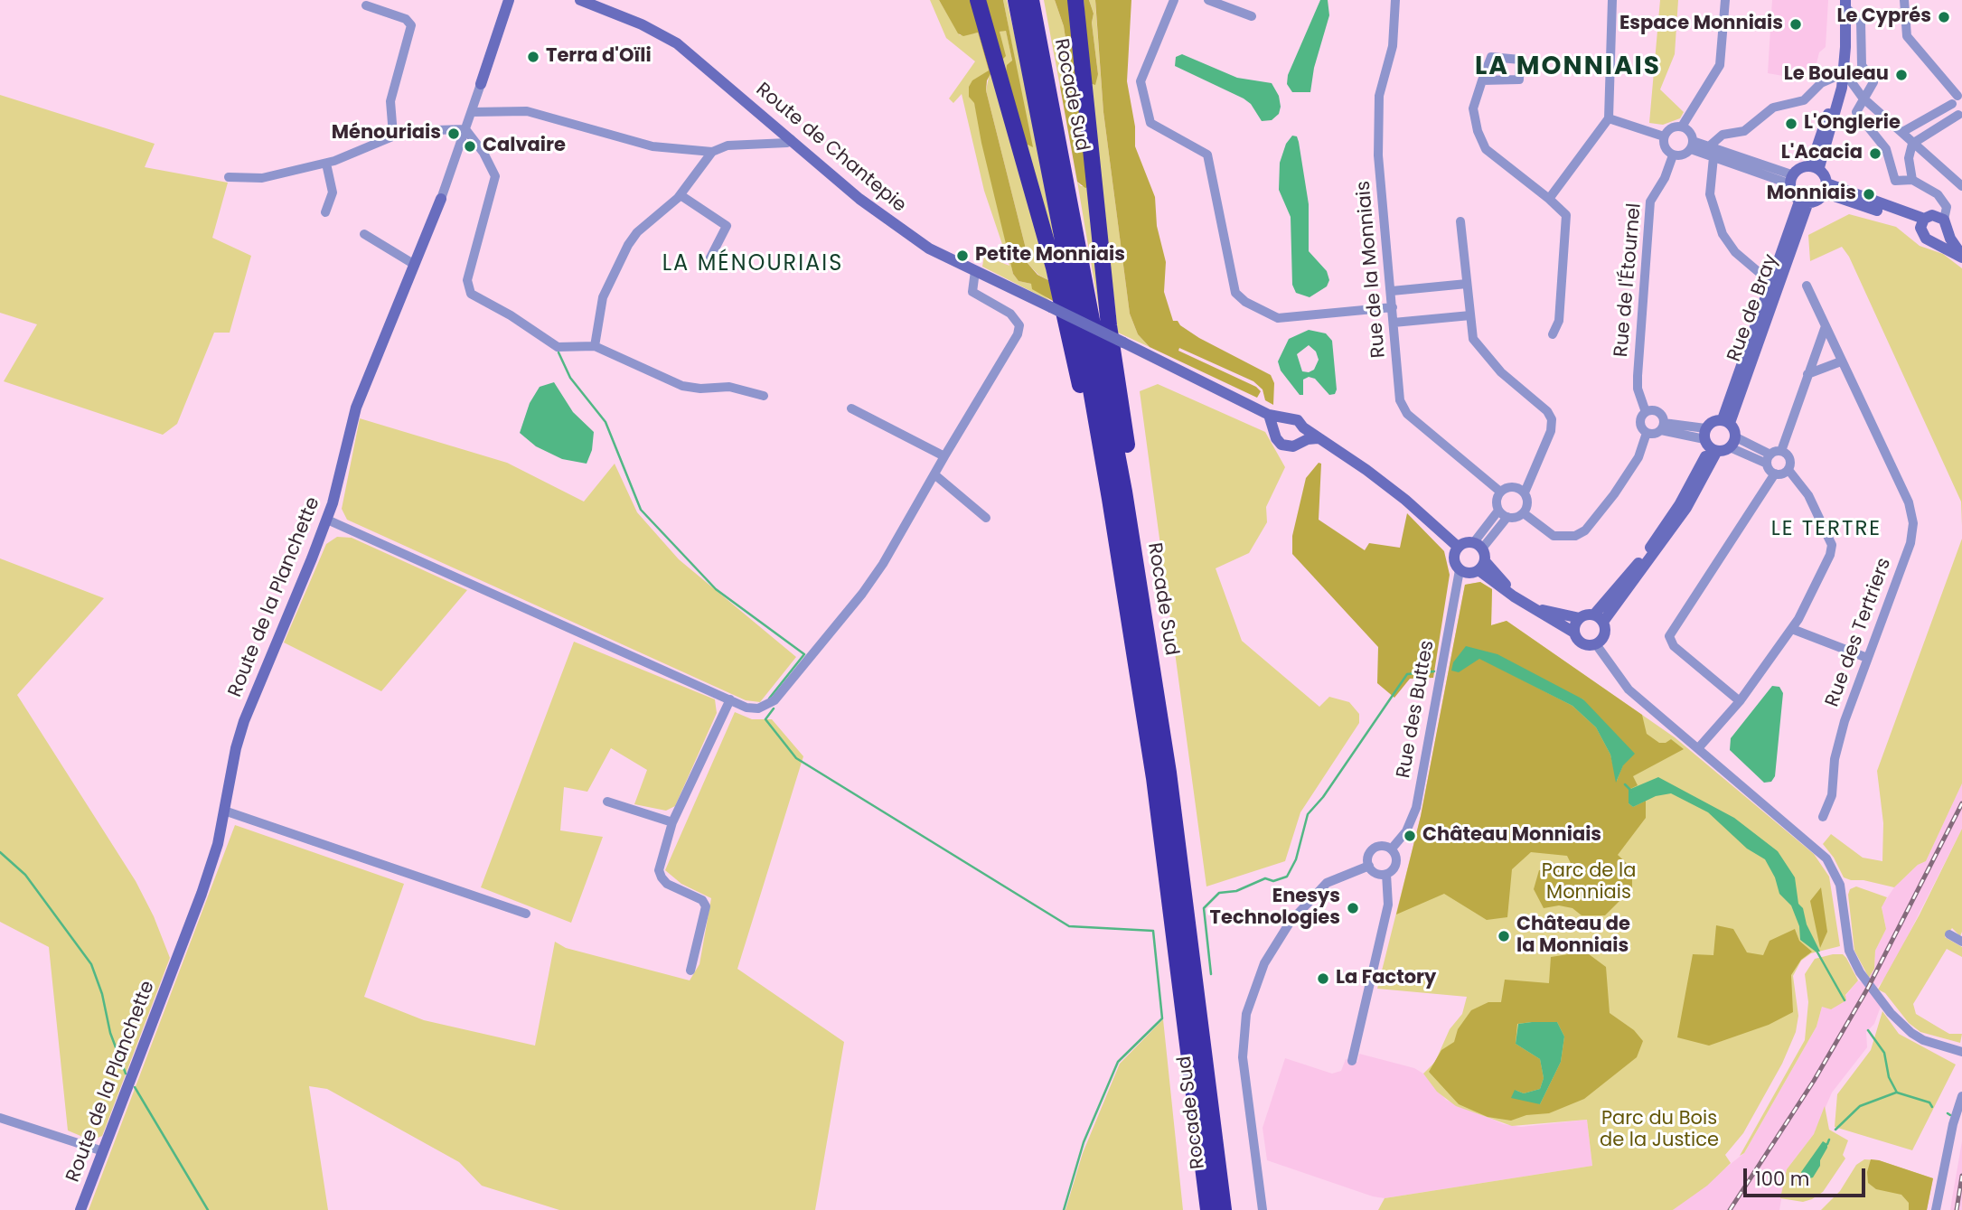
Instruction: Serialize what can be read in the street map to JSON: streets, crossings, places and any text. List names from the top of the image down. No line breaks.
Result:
{"streets":{"highway":["Rocade Sud"],"street":["Route de Chantepie","Rue de la Monniais","Rue de l'Étournel","Rue de Bray","Route de la Planchette","Rue des Tertriers","Rue des Buttes"]},"districts":["LA MONNIAIS","LA MÉNOURIAIS","LE TERTRE"],"parks":["Parc de la Monniais","Parc du Bois de la Justice"],"places":["Le Cyprés","Espace Monniais","Terra d'Oïli","Le Bouleau","L'Onglerie","Ménouriais","Calvaire","L'Acacia","Monniais","Petite Monniais","Château Monniais","Enesys Technologies","Château de la Monniais","La Factory"],"scale_bar":"100 m"}
